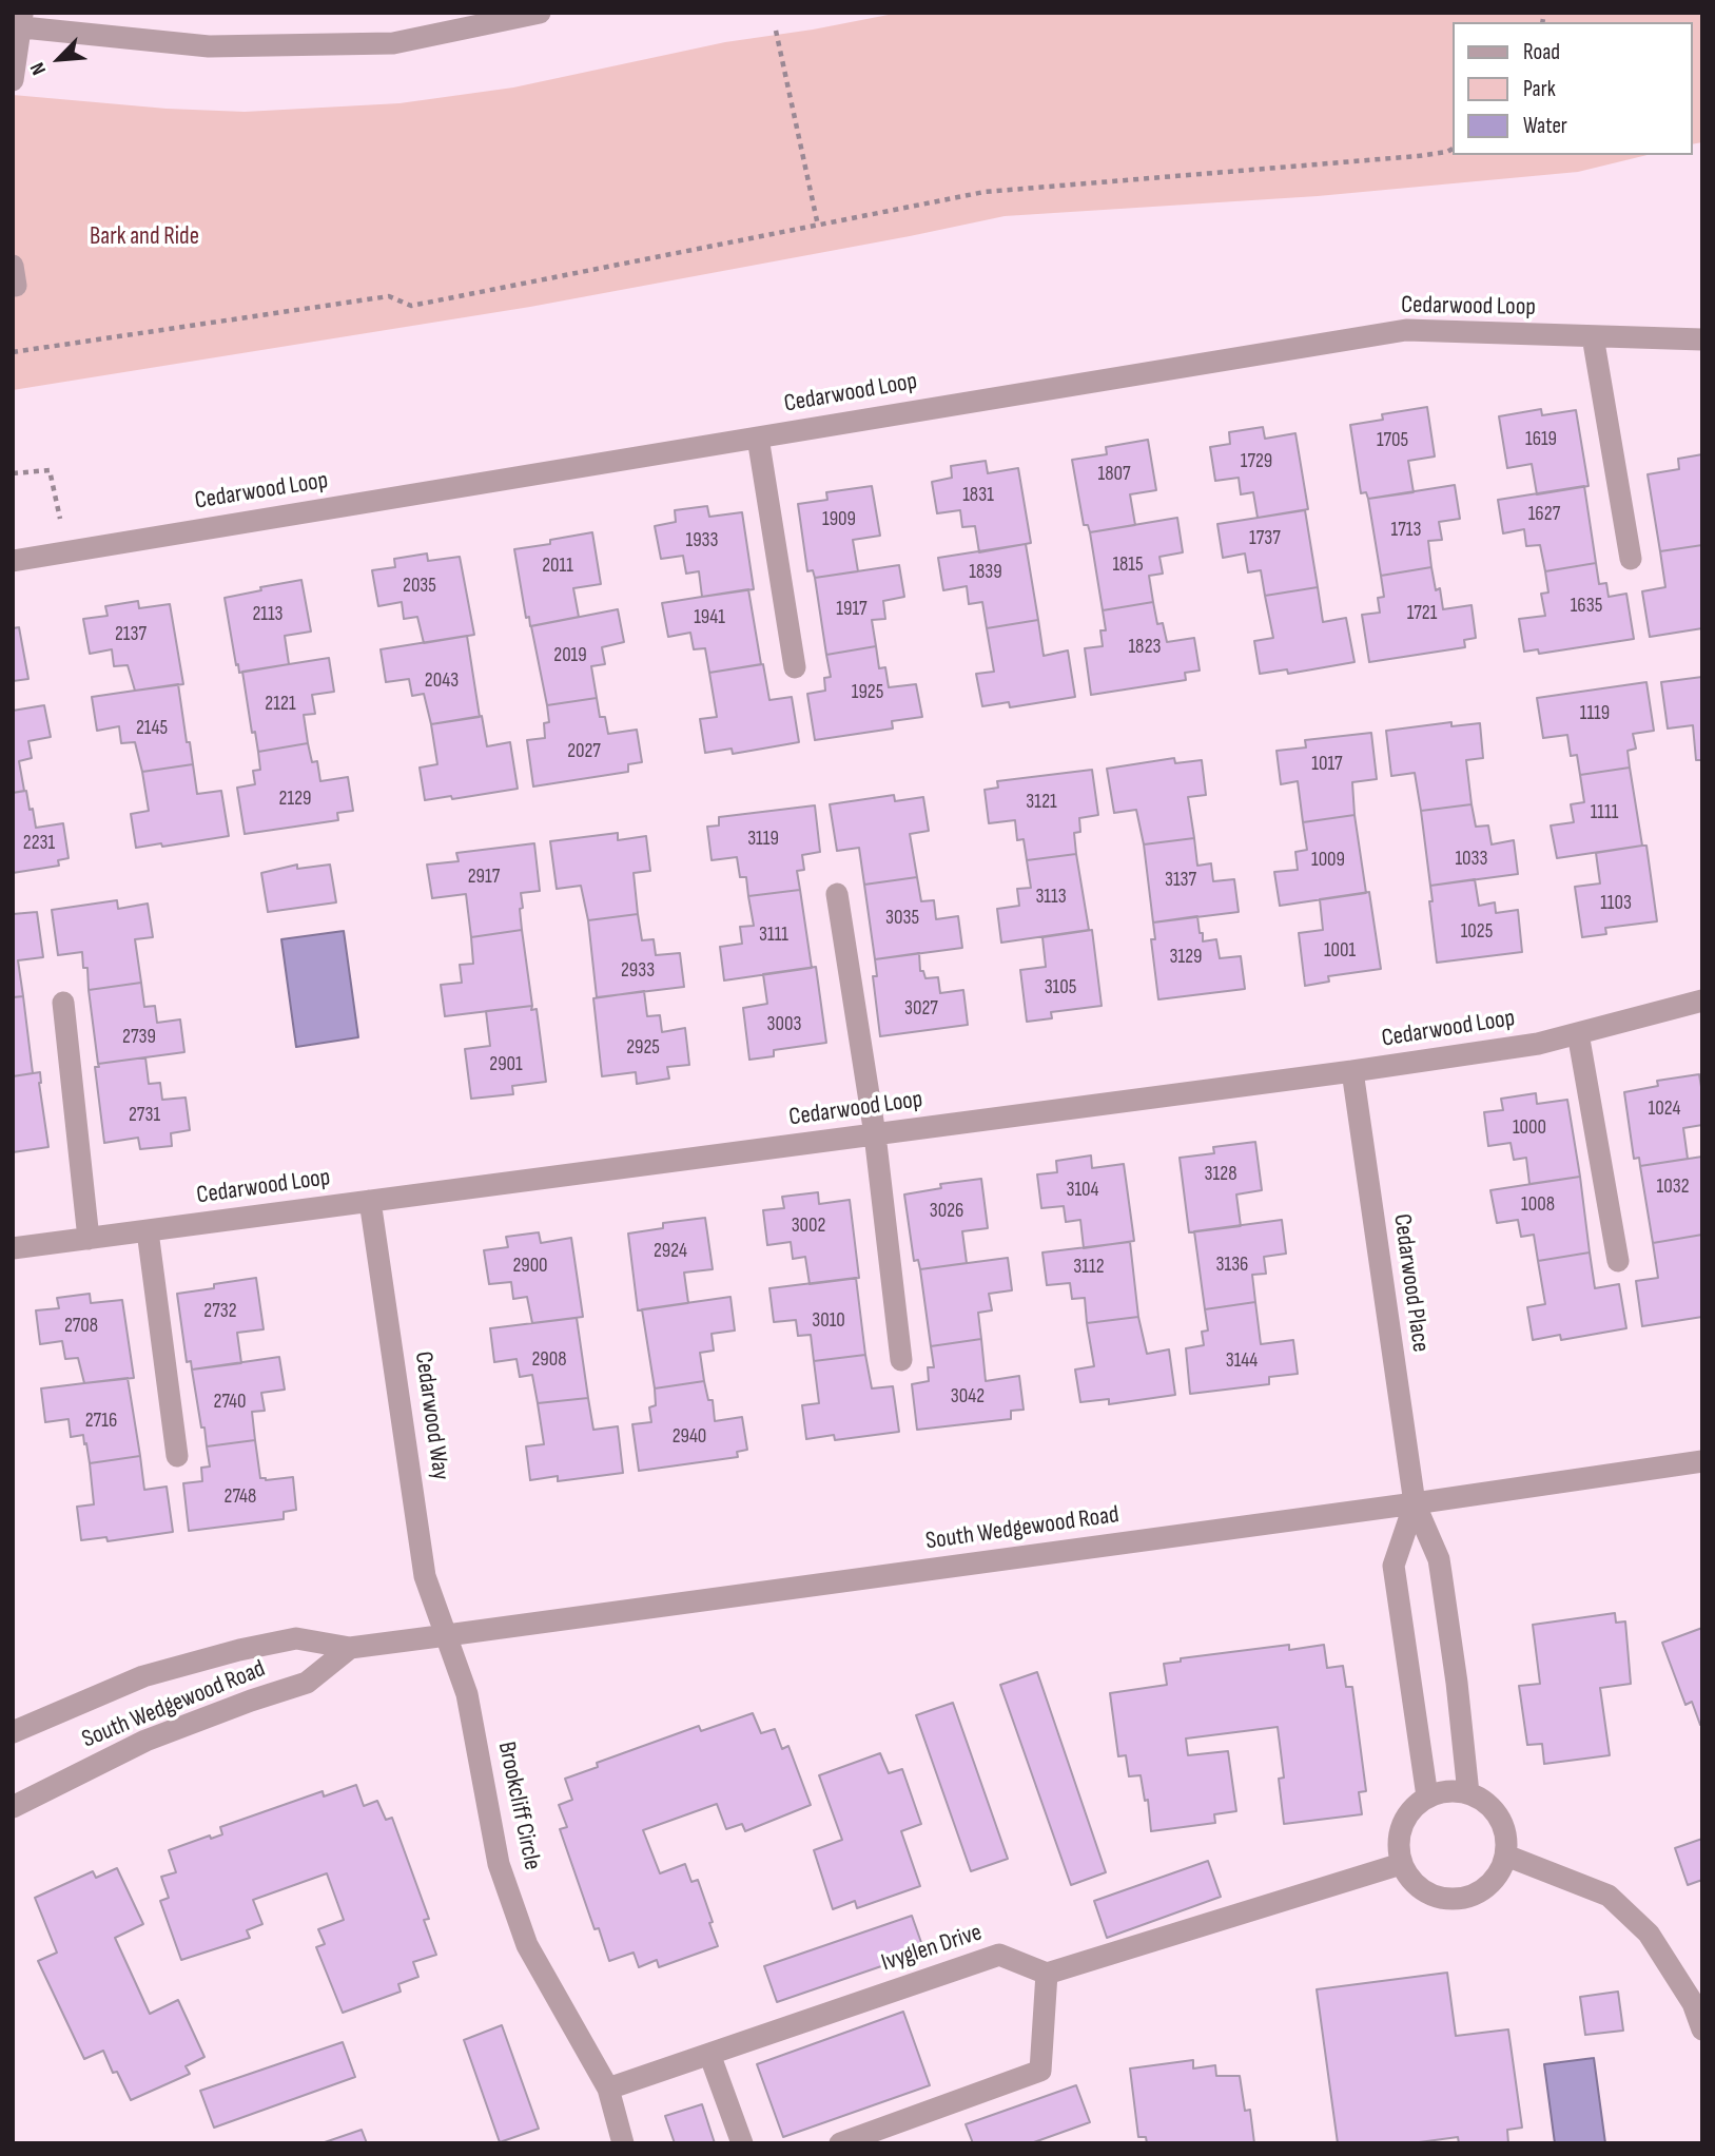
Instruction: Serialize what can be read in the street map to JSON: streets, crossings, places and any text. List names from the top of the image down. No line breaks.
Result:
{"streets":{"street":["Cedarwood Loop","Cedarwood Place","Cedarwood Way","South Wedgewood Road","Brookcliff Circle","Ivyglen Drive"]},"crossings":[["Cedarwood Loop","Cedarwood Place"],["Cedarwood Loop","Cedarwood Way"],["Cedarwood Place","South Wedgewood Road"],["Cedarwood Way","South Wedgewood Road"],["Cedarwood Way","Brookcliff Circle"],["South Wedgewood Road","Brookcliff Circle"],["Brookcliff Circle","Ivyglen Drive"]],"parks":["Bark and Ride"],"house_numbers":["1619","1705","1729","1807","1831","1627","1909","1713","1737","1933","1815","2011","1839","2035","1635","1917","1721","2113","1941","2137","1823","2019","2043","1925","2121","1119","2145","2027","1017","2129","3121","1111","3119","2231","1033","1009","2917","3137","3113","1103","3035","1025","3111","1001","3129","2933","3105","3027","3003","2739","2925","2901","1024","2731","1000","3128","1032","3104","1008","3026","3002","2924","3136","2900","3112","2732","3010","2708","2908","3144","3042","2740","2716","2940","2748"],"legend":["Road","Park","Water"],"north":"bottom left"}
